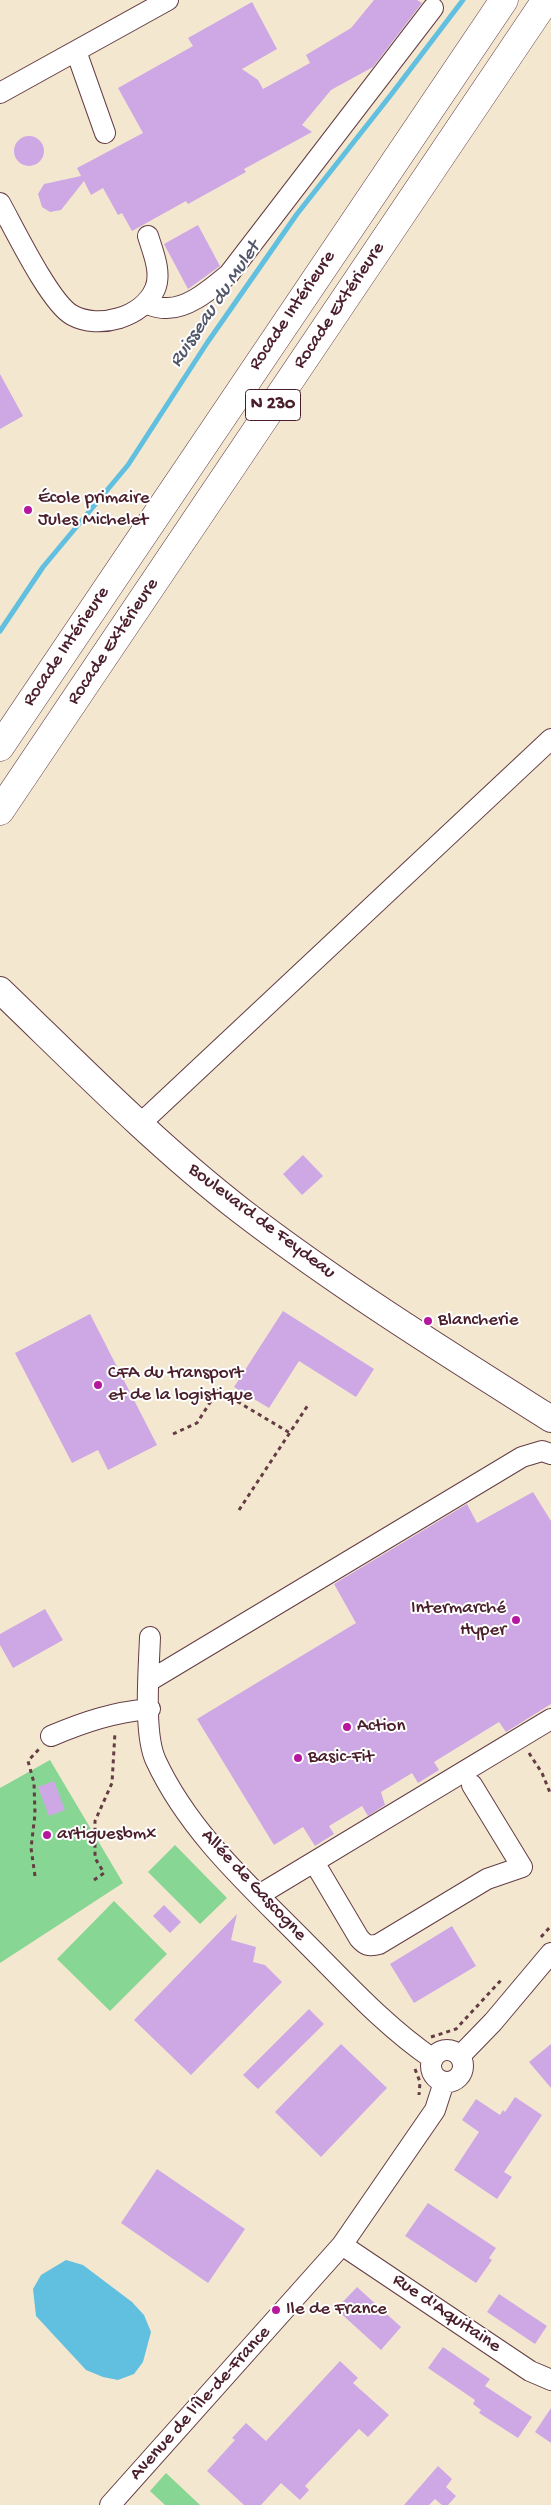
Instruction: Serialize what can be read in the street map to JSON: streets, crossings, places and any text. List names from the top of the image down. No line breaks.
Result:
{"streets":{"highway":["Rocade Extérieure","Rocade Intérieure","N 230"],"main road":["Boulevard de Feydeau"],"street":["Allée de Gascogne","Rue d'Aquitaine","Avenue de l'Île-de-France"]},"crossings":[["Allée de Gascogne","Avenue de l'Île-de-France"],["Rue d'Aquitaine","Avenue de l'Île-de-France"]],"water":["Ruisseau du Mulet"],"places":["École primaire Jules Michelet","Blancherie","CFA du transport et de la logistique","Intermarché Hyper","Action","Basic-Fit","artiguesbmx","Ile de France"]}
